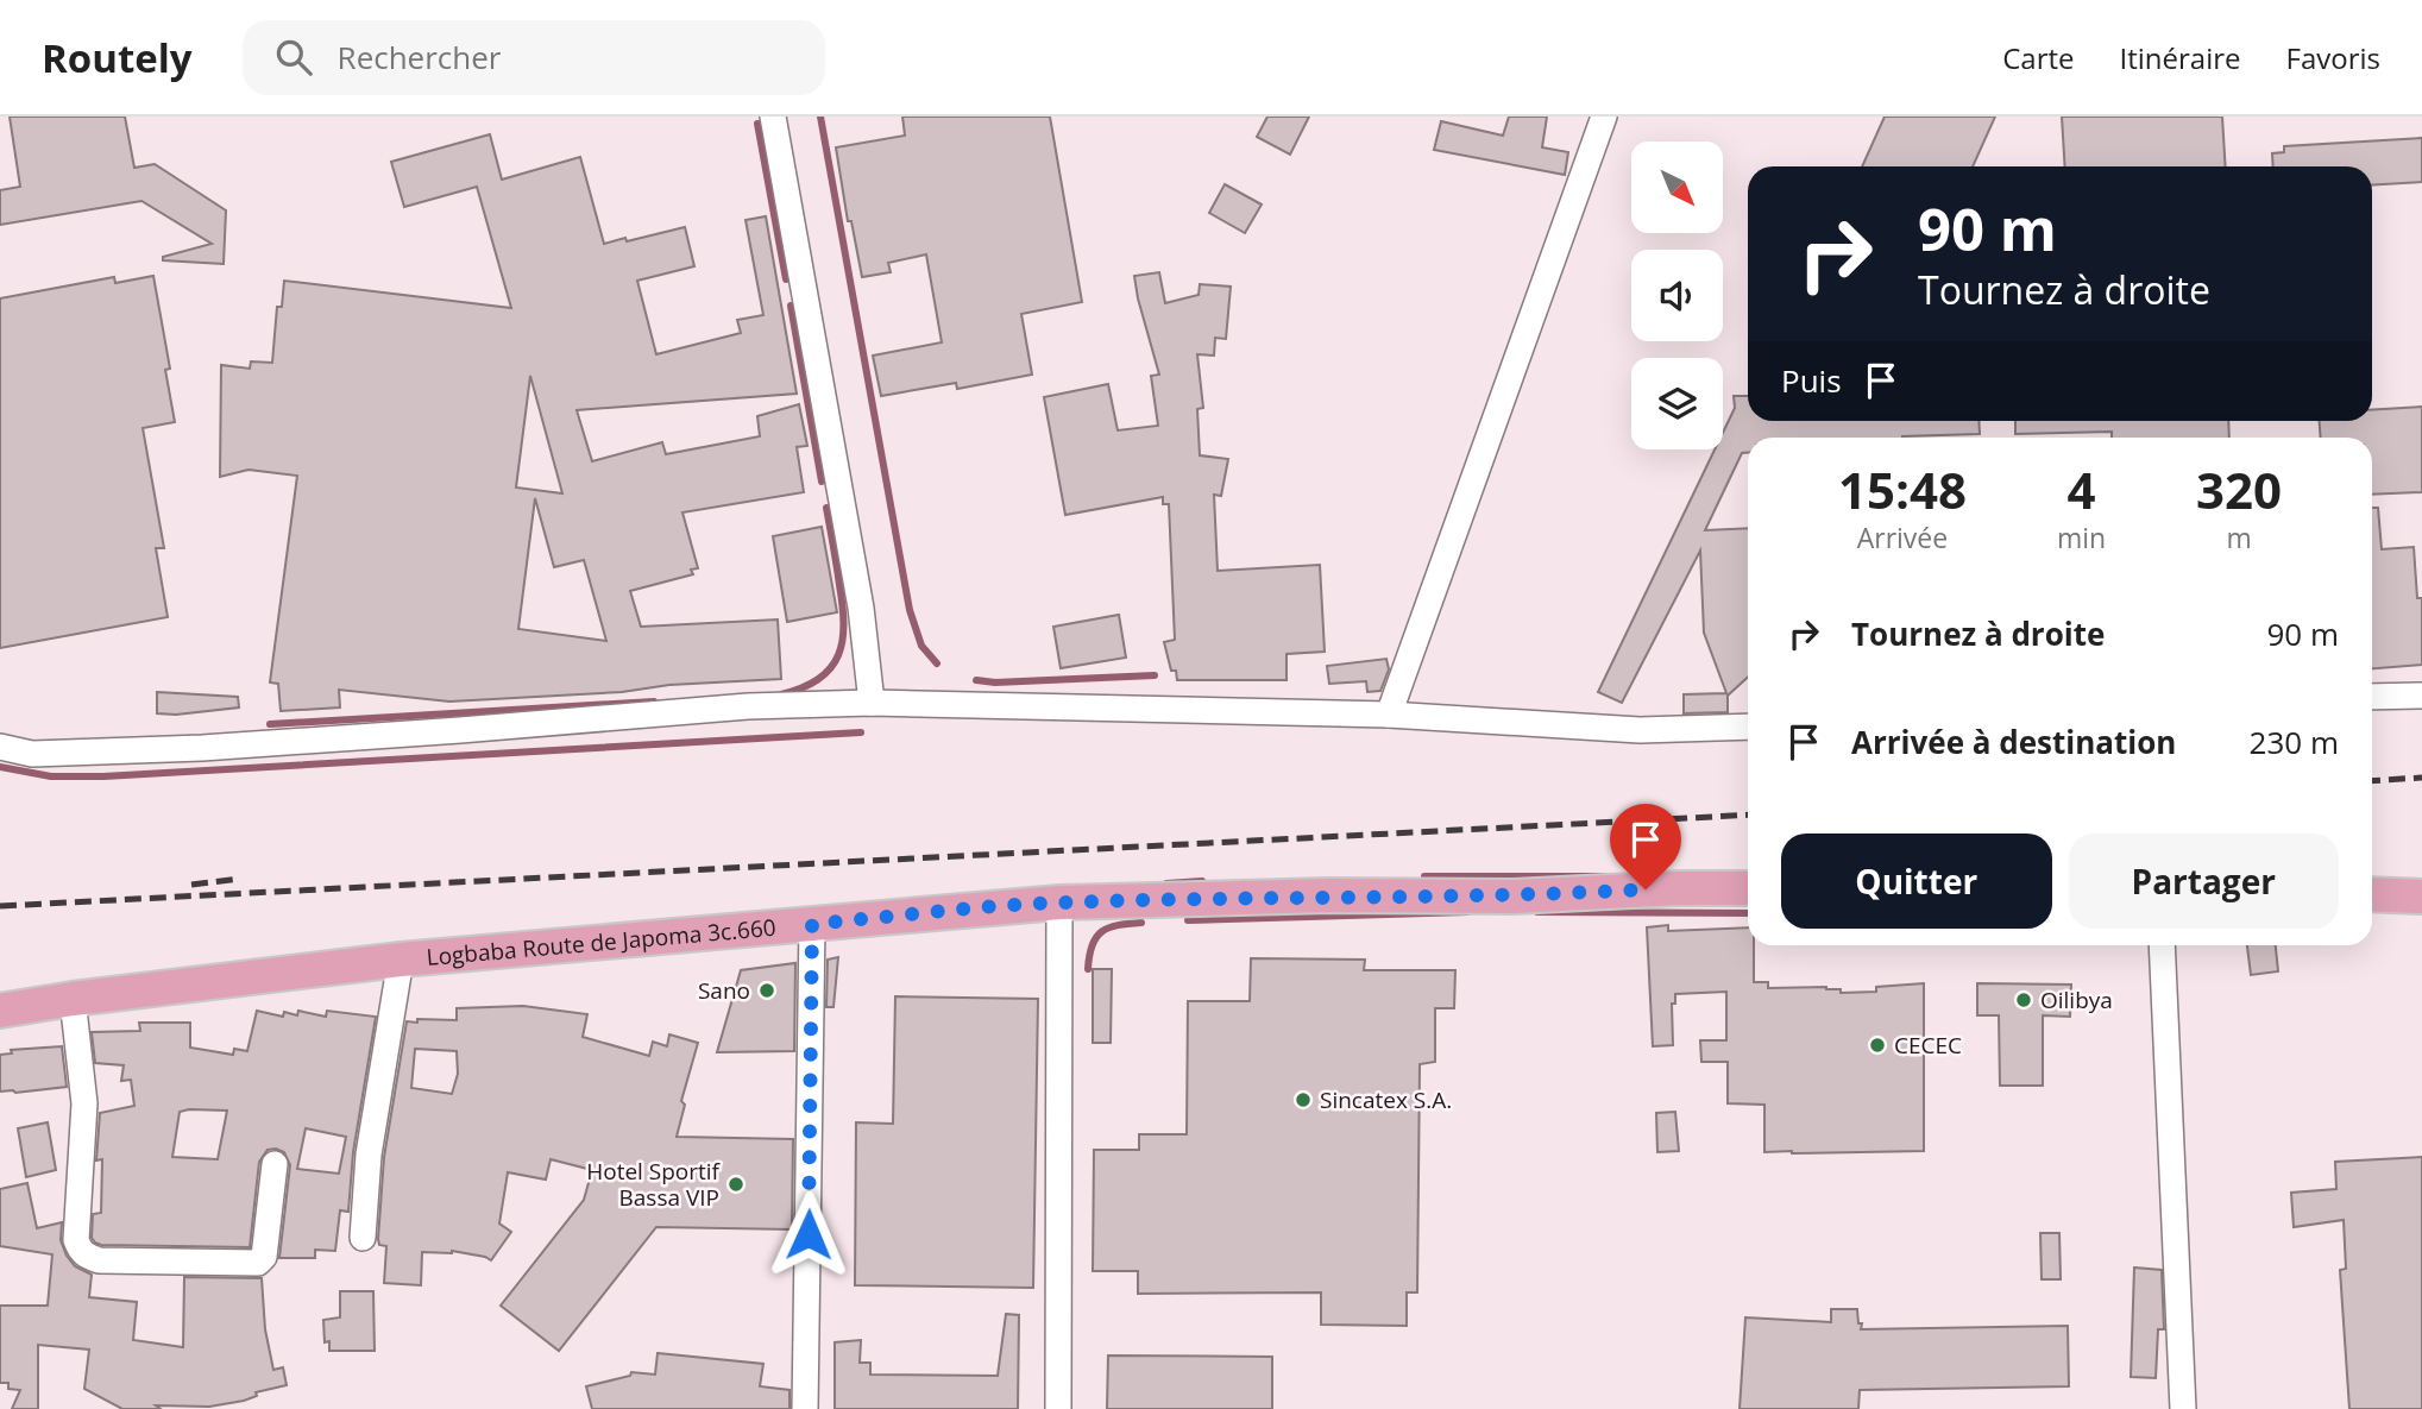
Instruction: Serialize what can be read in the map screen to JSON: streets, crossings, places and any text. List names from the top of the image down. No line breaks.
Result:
{"streets":{"main road":["Logbaba Route de Japoma 3c.660"]},"places":["Sano","Oilibya","CECEC","Sincatex S.A.","Hotel Sportif Bassa VIP"],"north":"bottom right","page":{"header":"Routely","search":"Rechercher","nav":["Carte","Itinéraire","Favoris"],"turn":["90 m","Tournez à droite"],"then":"Puis","eta":["15:48","Arrivée","4","min","320","m"],"list":[{"name":"Tournez à droite","value":"90 m"},{"name":"Arrivée à destination","value":"230 m"}],"buttons":["Quitter","Partager"]}}
